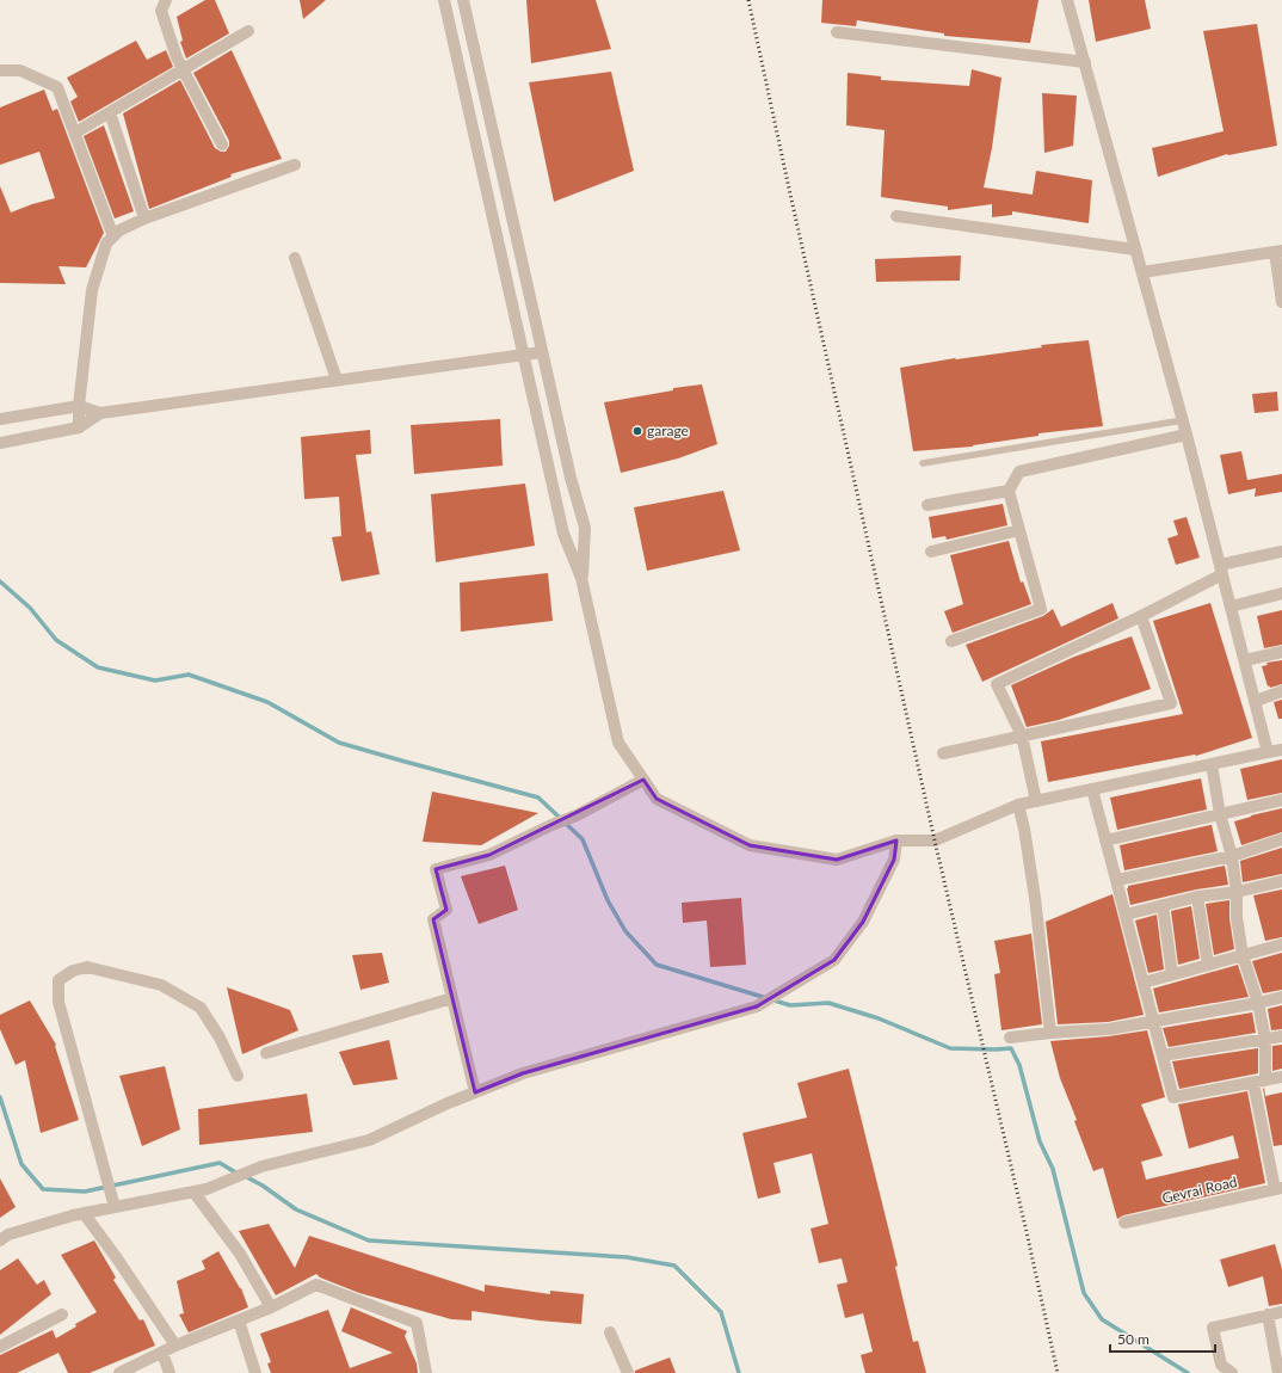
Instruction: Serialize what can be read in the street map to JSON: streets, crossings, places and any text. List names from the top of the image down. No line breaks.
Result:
{"streets":{"street":["Gevrai Road"]},"places":["garage"],"scale_bar":"50 m"}
